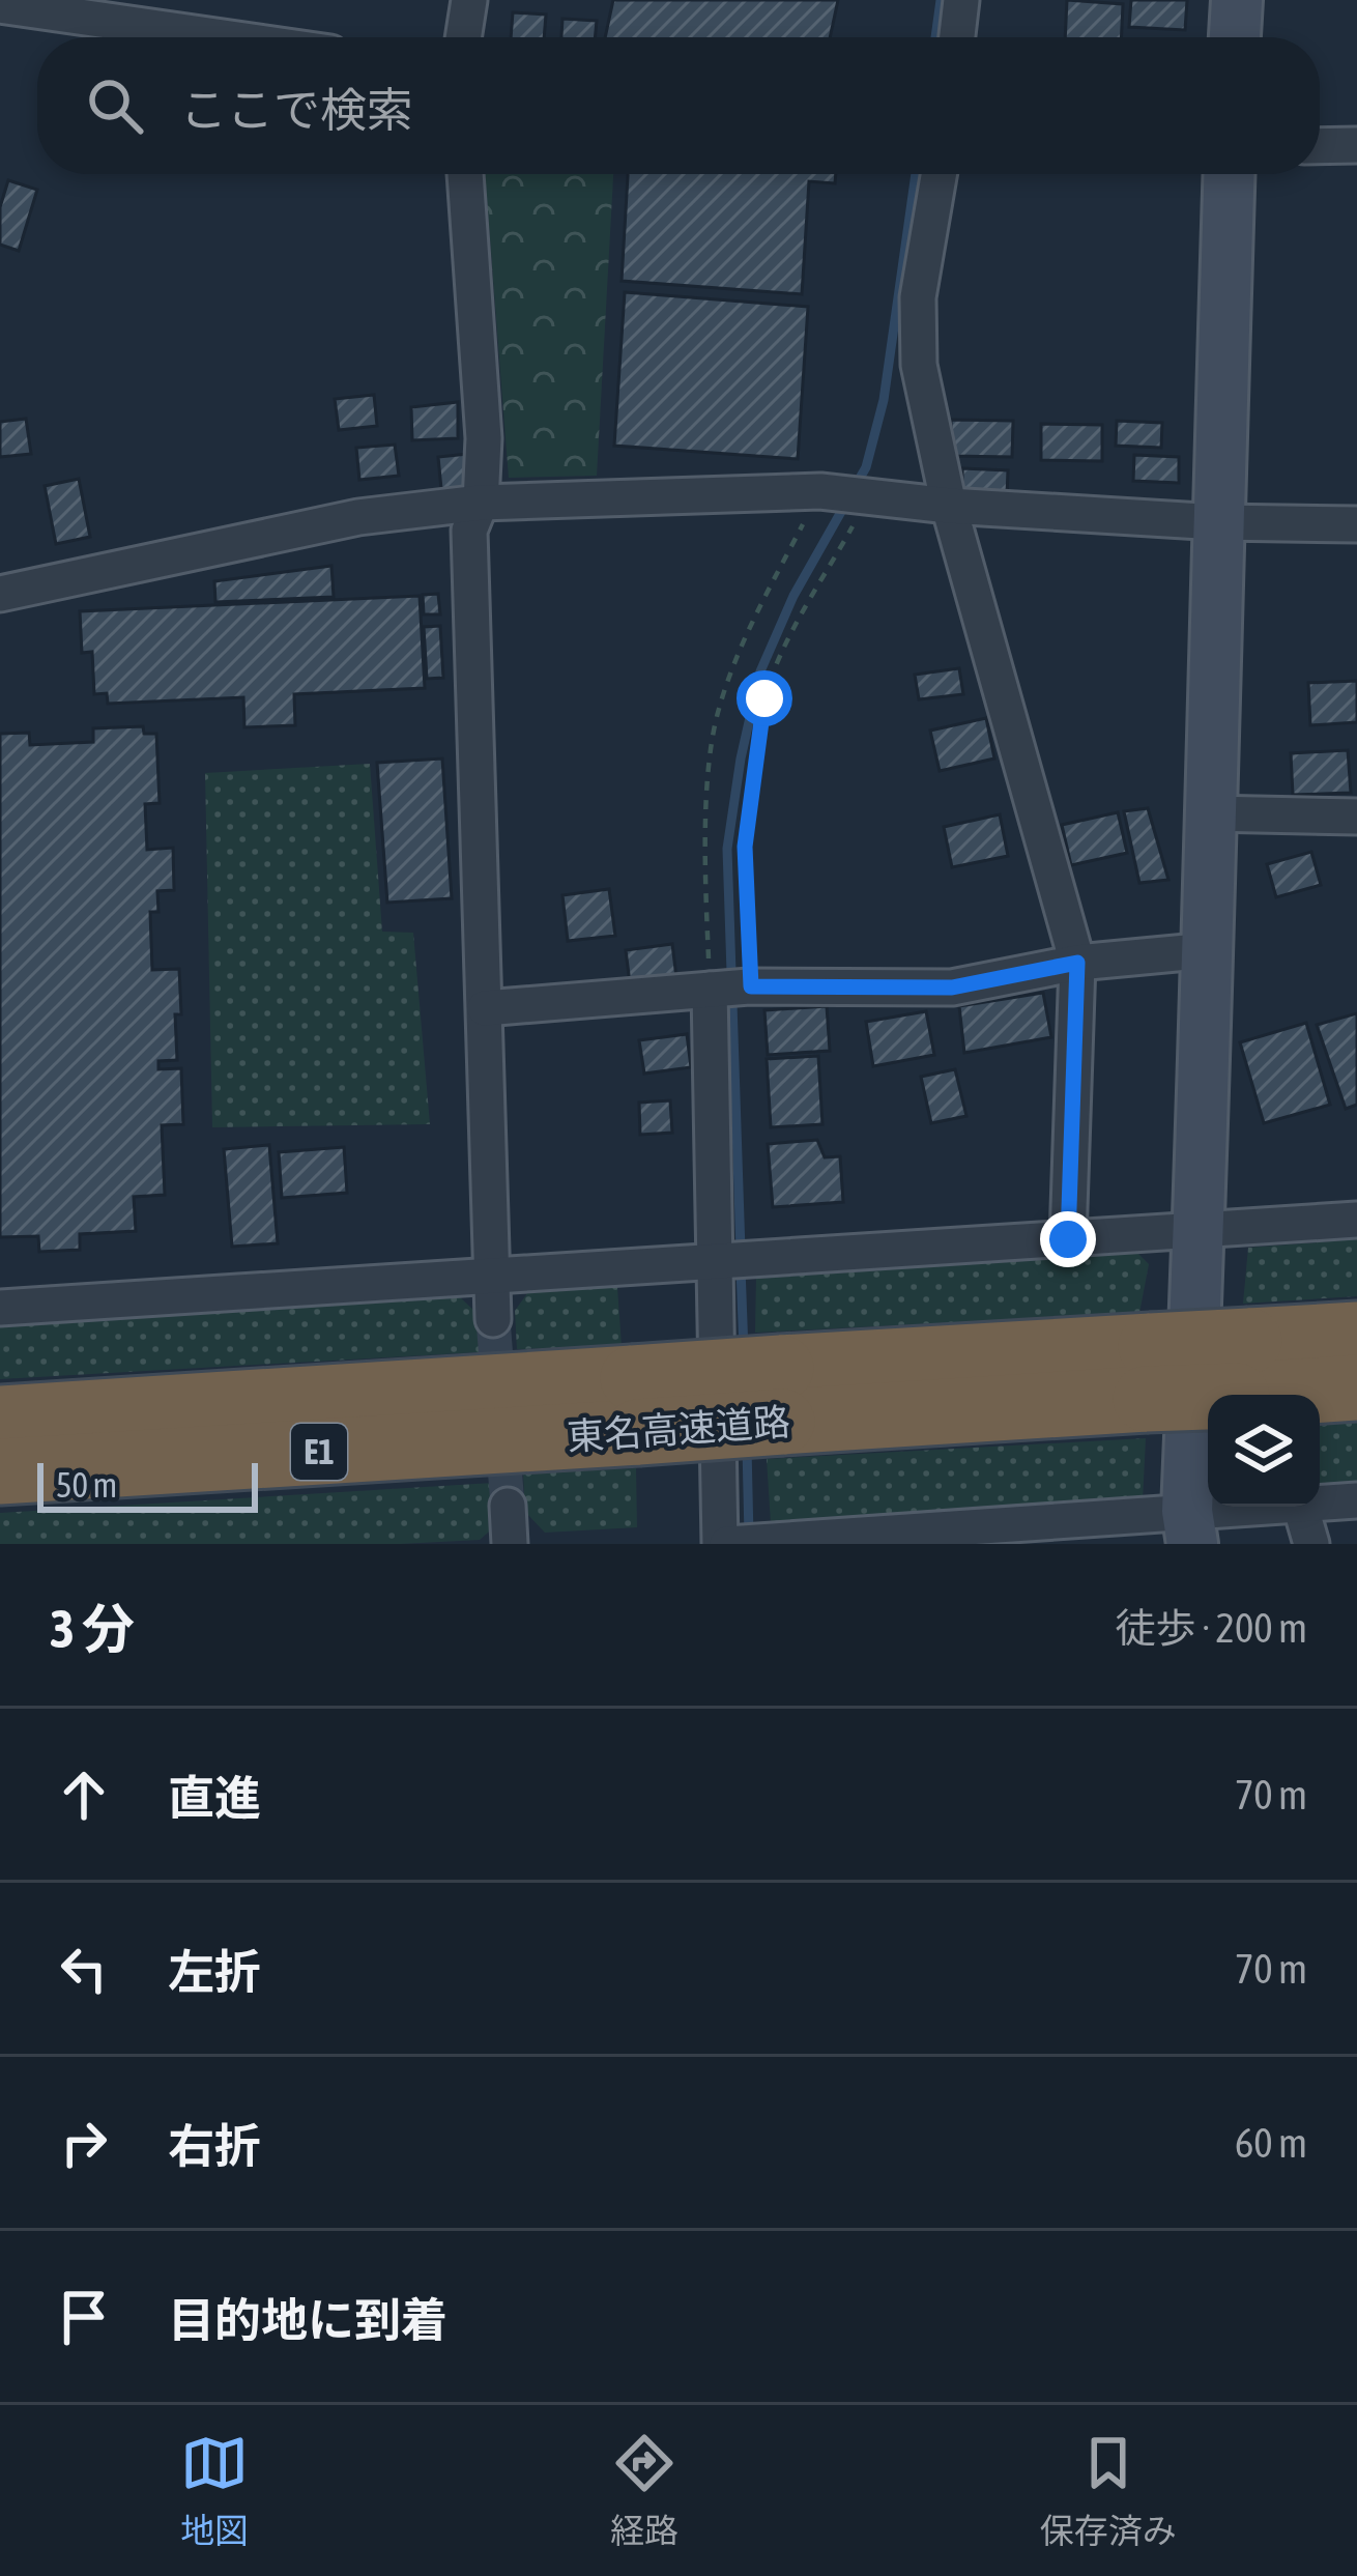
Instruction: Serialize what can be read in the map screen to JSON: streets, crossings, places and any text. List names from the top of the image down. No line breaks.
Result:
{"streets":{"highway":["東名高速道路","E1"]},"scale_bar":"50 m","page":{"search":"ここで検索","scale":"50 m","heading":["3 分","徒歩 · 200 m"],"list":[["直進","70 m"],["左折","70 m"],["右折","60 m"],"目的地に到着"],"nav":["地図","経路","保存済み"]}}
